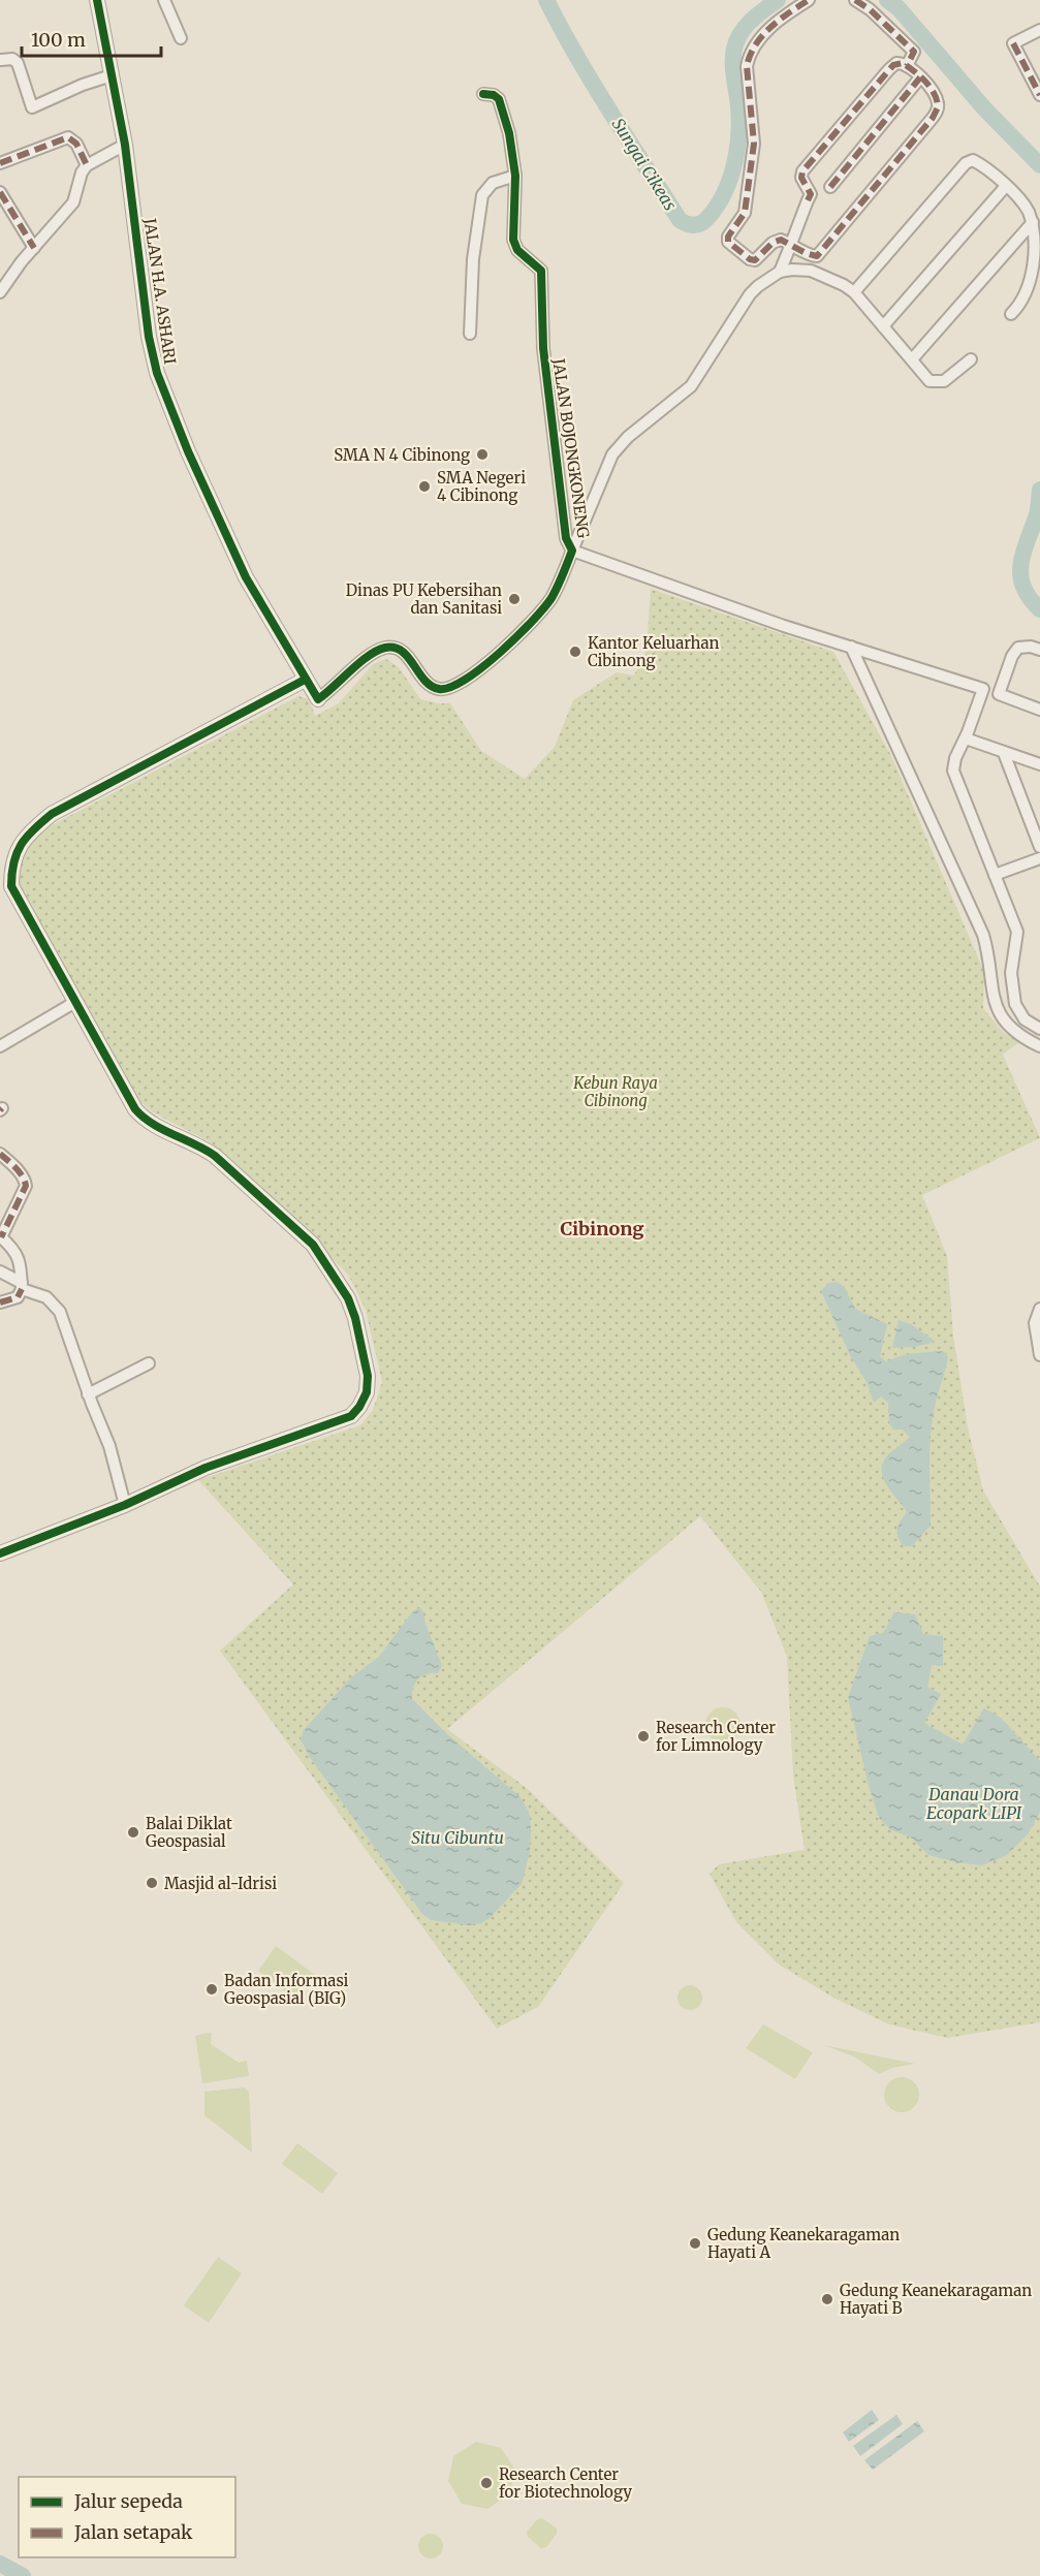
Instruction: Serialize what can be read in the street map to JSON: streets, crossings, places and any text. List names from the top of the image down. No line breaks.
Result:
{"streets":{"street":["JALAN H.A. ASHARI","JALAN BOJONGKONENG"]},"crossings":[["JALAN H.A. ASHARI","JALAN BOJONGKONENG"]],"districts":["Cibinong"],"water":["Sungai Cikeas","Danau Dora Ecopark LIPI","Situ Cibuntu"],"parks":["Kebun Raya Cibinong"],"places":["SMA N 4 Cibinong","SMA Negeri 4 Cibinong","Dinas PU Kebersihan dan Sanitasi","Kantor Keluarhan Cibinong","Research Center for Limnology","Balai Diklat Geospasial","Masjid al-Idrisi","Badan Informasi Geospasial (BIG)","Gedung Keanekaragaman Hayati A","Gedung Keanekaragaman Hayati B","Research Center for Biotechnology"],"legend":["Jalur sepeda","Jalan setapak"],"scale_bar":"100 m"}
